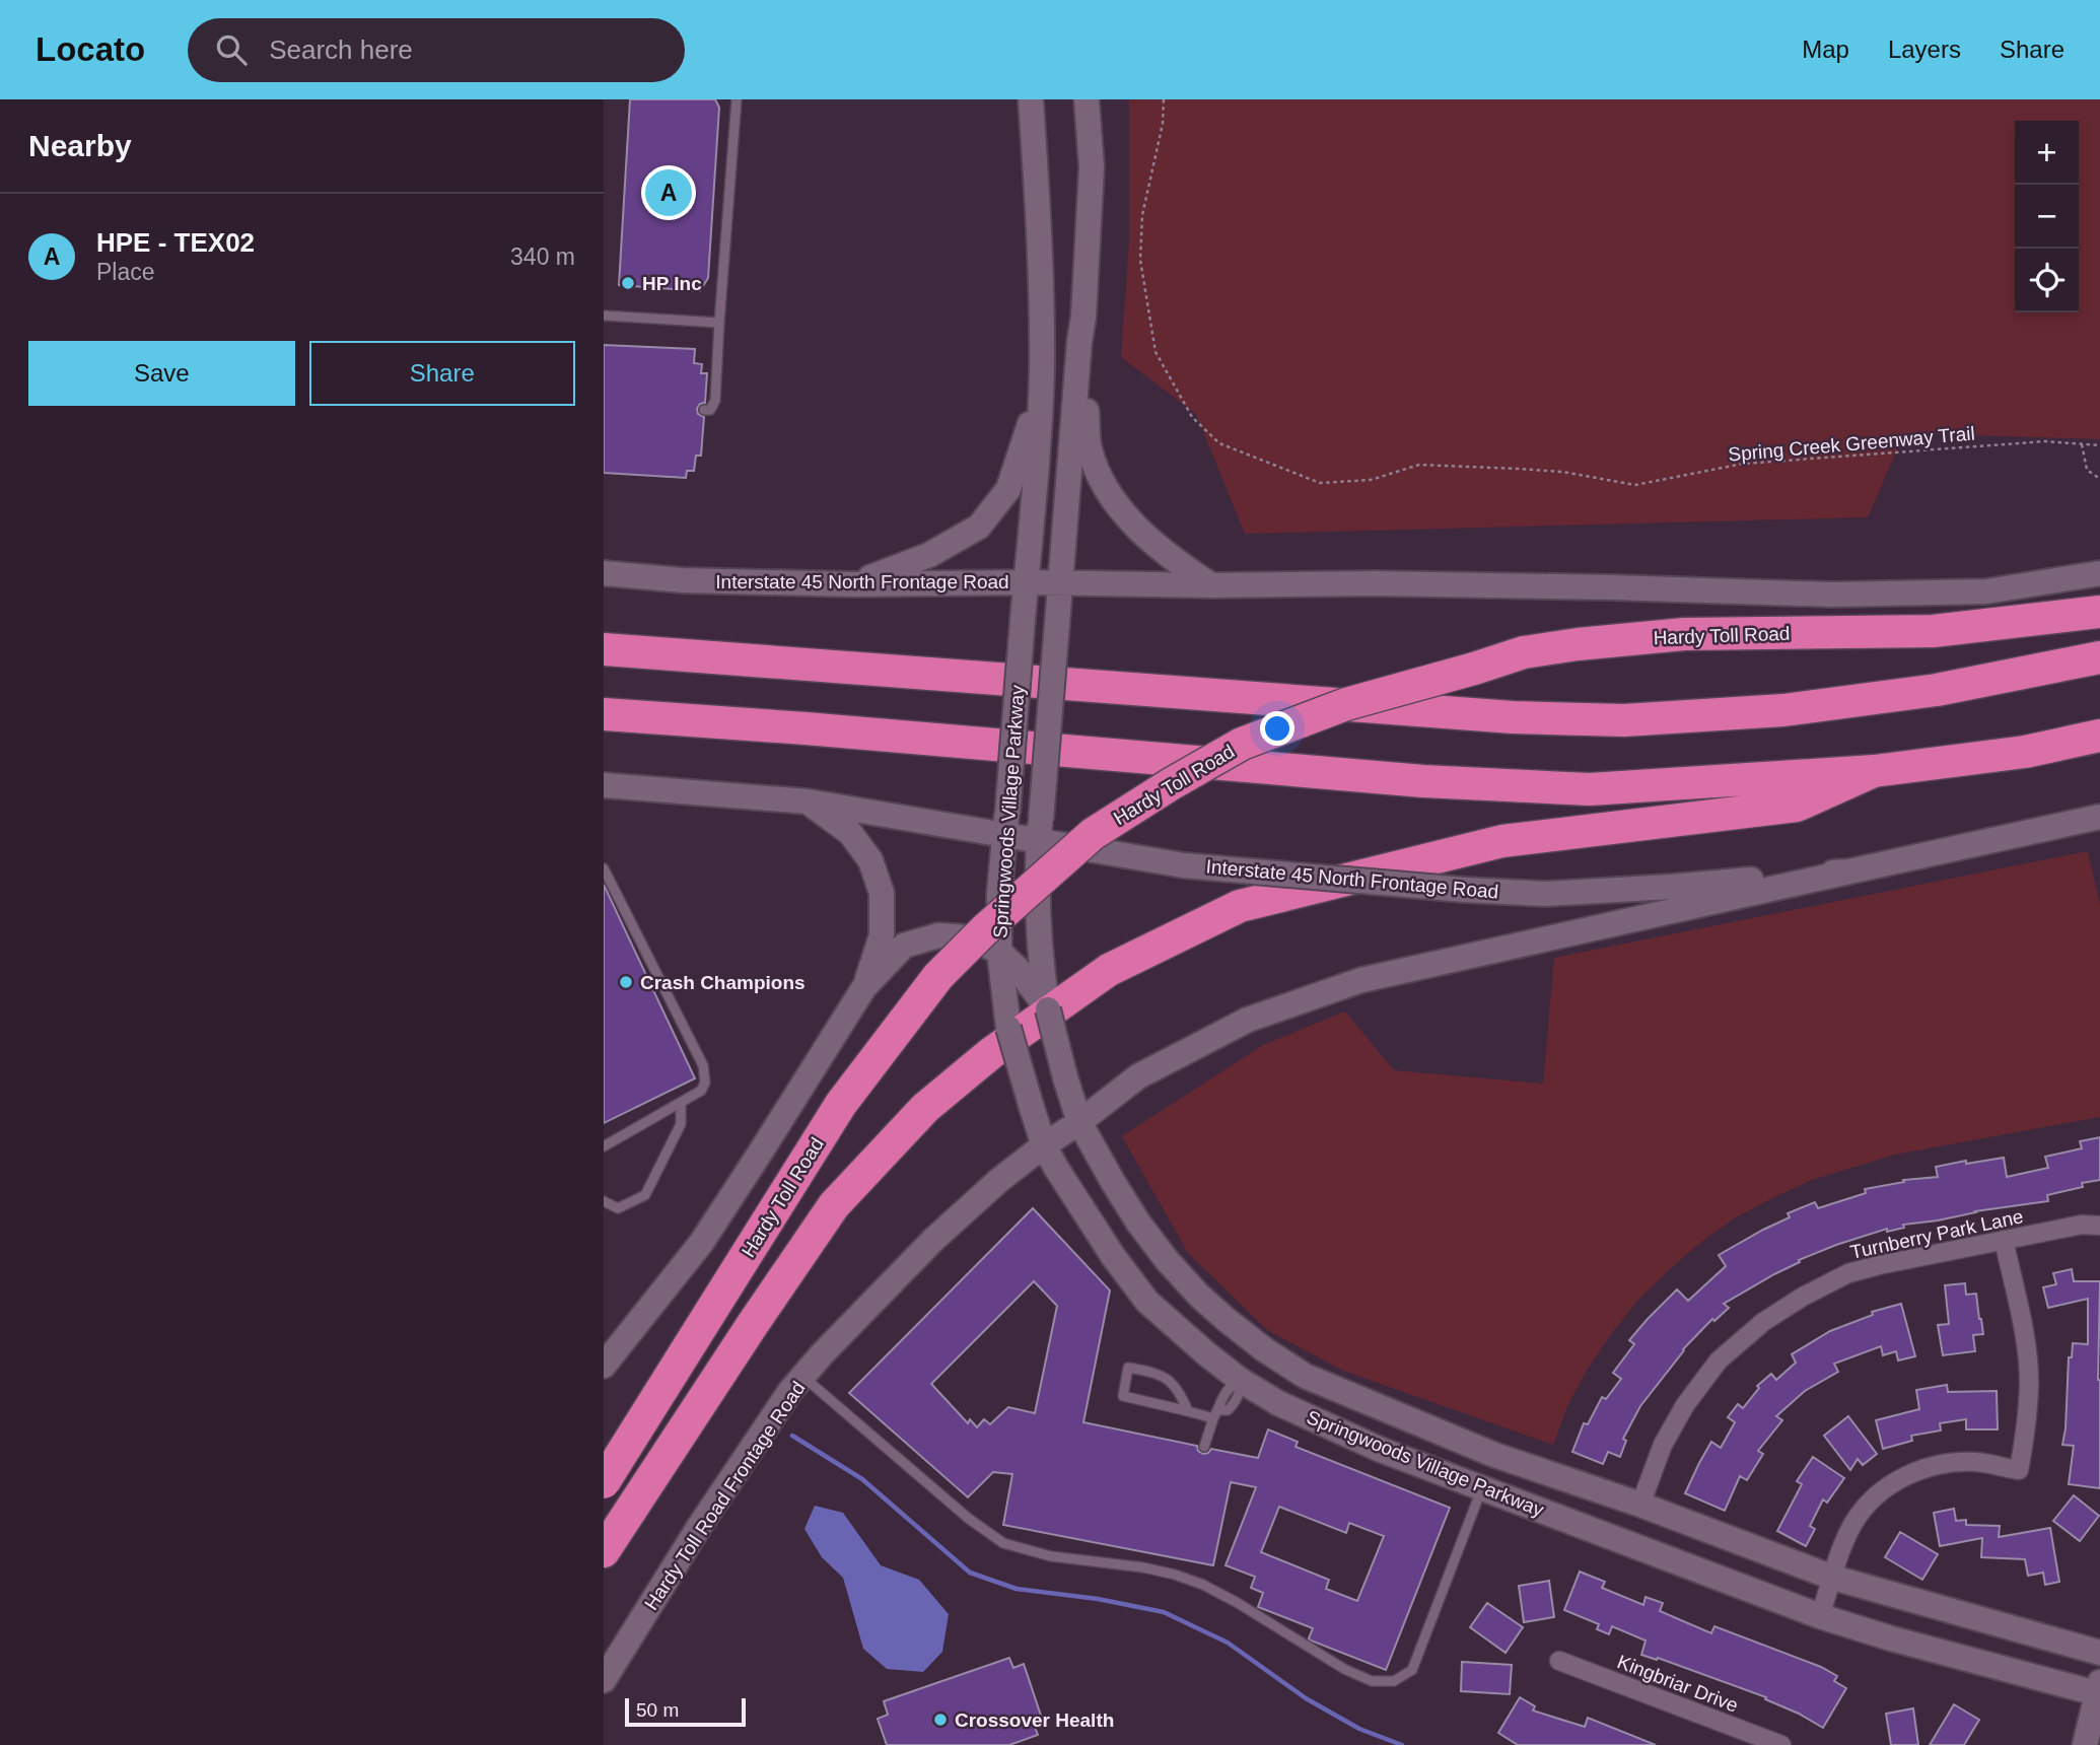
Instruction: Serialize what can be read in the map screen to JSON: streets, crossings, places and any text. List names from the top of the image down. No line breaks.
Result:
{"streets":{"highway":["Hardy Toll Road"],"main road":["Interstate 45 North Frontage Road","Springwoods Village Parkway","Hardy Toll Road Frontage Road"],"street":["Turnberry Park Lane","Kingbriar Drive"],"path":["Spring Creek Greenway Trail"]},"crossings":[["Interstate 45 North Frontage Road","Springwoods Village Parkway"],["Interstate 45 North Frontage Road","Hardy Toll Road Frontage Road"],["Springwoods Village Parkway","Turnberry Park Lane"],["Springwoods Village Parkway","Hardy Toll Road Frontage Road"]],"places":["HP Inc","Crash Champions","Crossover Health"],"scale_bar":"50 m","page":{"header":"Locato","search":"Search here","nav":["Map","Layers","Share"],"heading":"Nearby","map_buttons":["+","−"],"pins":"A","list":[{"mark":"A","name":"HPE - TEX02","note":"Place","value":"340 m"}],"buttons":["Save","Share"],"scale":"50 m"}}
